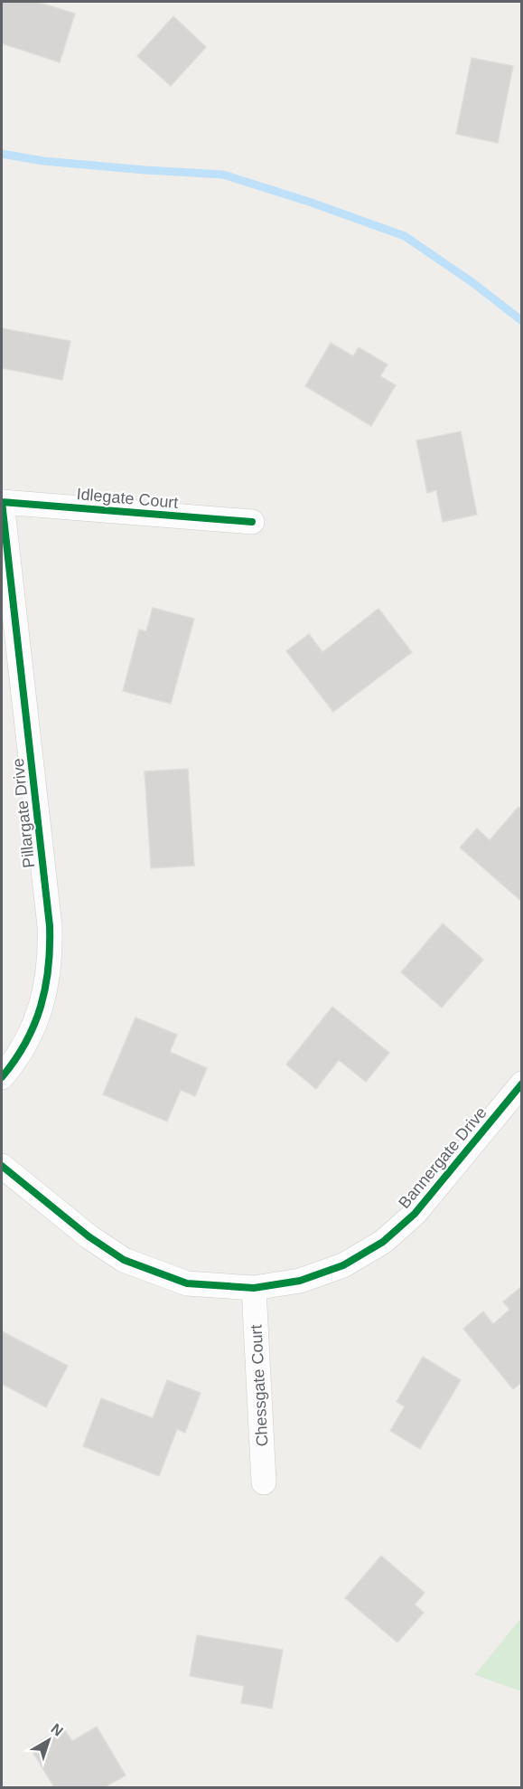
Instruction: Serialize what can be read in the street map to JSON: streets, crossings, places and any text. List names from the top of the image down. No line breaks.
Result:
{"streets":{"street":["Idlegate Court","Pillargate Drive","Bannergate Drive","Chessgate Court"]},"crossings":[["Idlegate Court","Pillargate Drive"],["Bannergate Drive","Chessgate Court"]],"north":"top right"}
